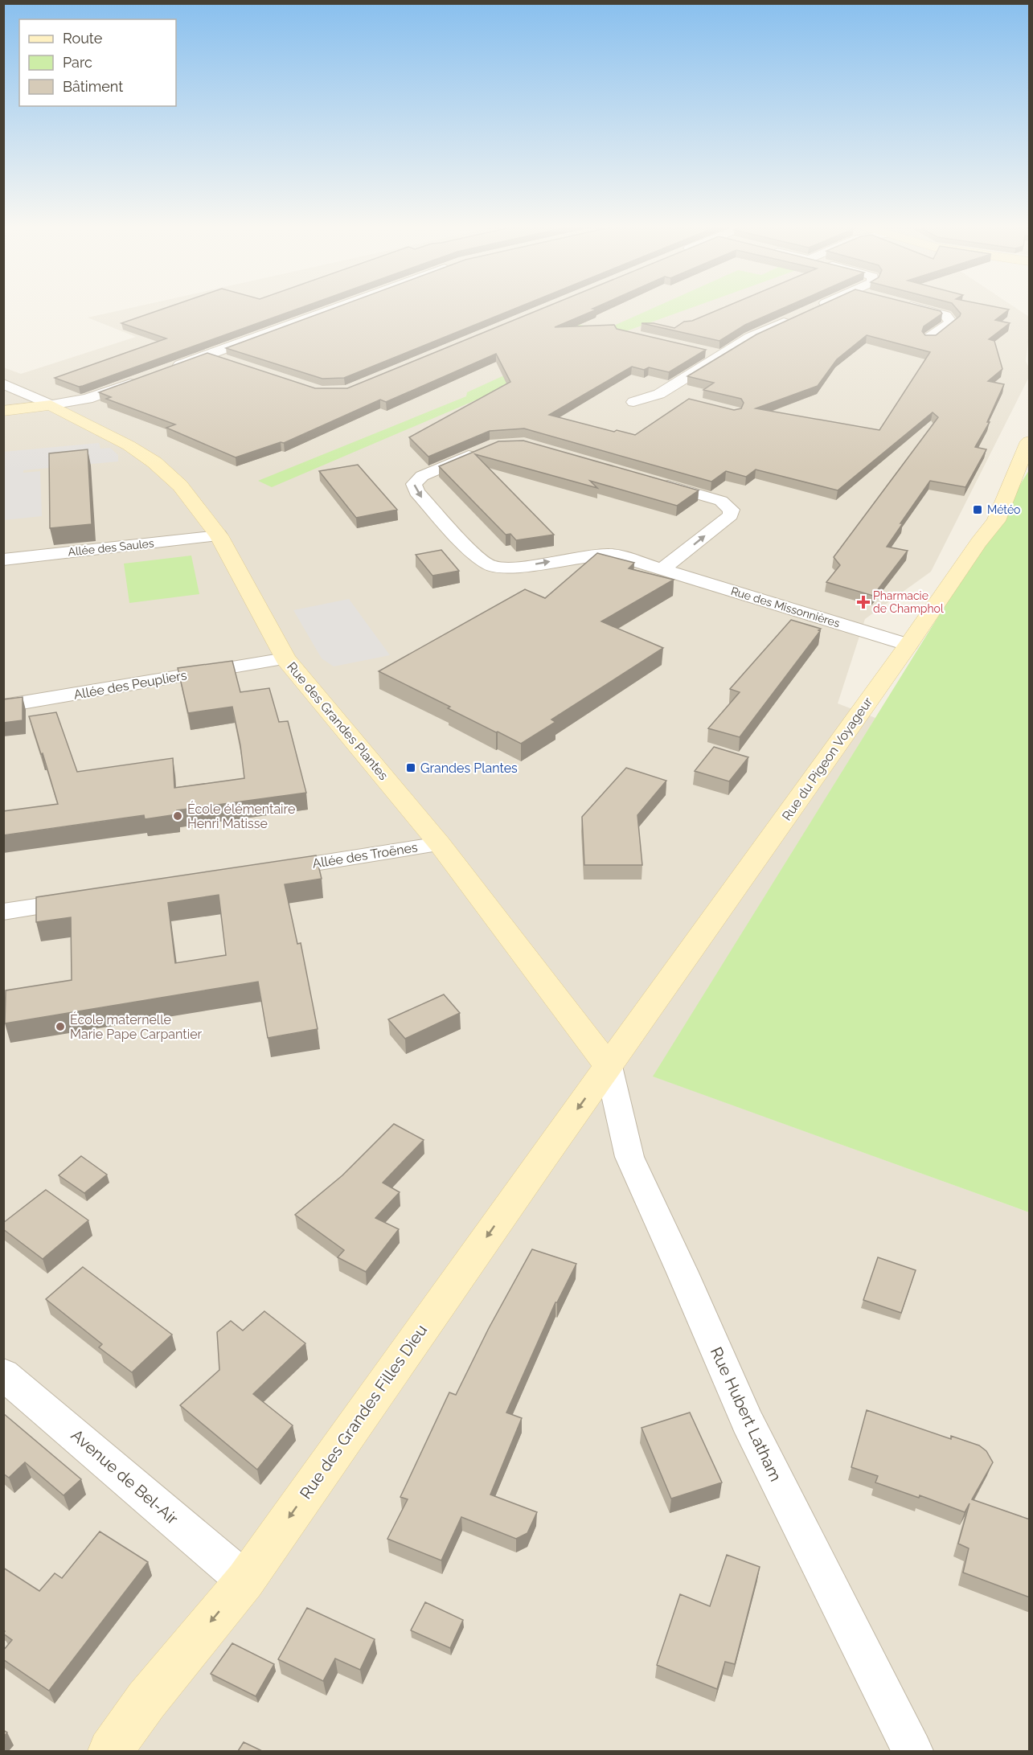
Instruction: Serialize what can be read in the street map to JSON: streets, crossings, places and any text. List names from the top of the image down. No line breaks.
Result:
{"streets":{"street":["Allée des Saules","Rue des Missonnières","Allée des Peupliers","Rue des Grandes Plantes","Rue du Pigeon Voyageur","Allée des Troënes","Rue des Grandes Filles Dieu","Rue Hubert Latham","Avenue de Bel-Air"]},"crossings":[["Allée des Saules","Rue des Grandes Plantes"],["Rue des Missonnières","Rue du Pigeon Voyageur"],["Allée des Peupliers","Rue des Grandes Plantes"],["Rue des Grandes Plantes","Rue du Pigeon Voyageur"],["Rue des Grandes Plantes","Allée des Troënes"],["Rue des Grandes Plantes","Rue des Grandes Filles Dieu"],["Rue des Grandes Plantes","Rue Hubert Latham"],["Rue du Pigeon Voyageur","Rue des Grandes Filles Dieu"],["Rue du Pigeon Voyageur","Rue Hubert Latham"],["Rue des Grandes Filles Dieu","Rue Hubert Latham"],["Rue des Grandes Filles Dieu","Avenue de Bel-Air"]],"one_way":["Rue des Grandes Filles Dieu"],"places":{"transit":["Météo","Grandes Plantes"],"health":["Pharmacie de Champhol"],"other":["École élémentaire Henri Matisse","École maternelle Marie Pape Carpantier"]},"legend":["Route","Parc","Bâtiment"]}
